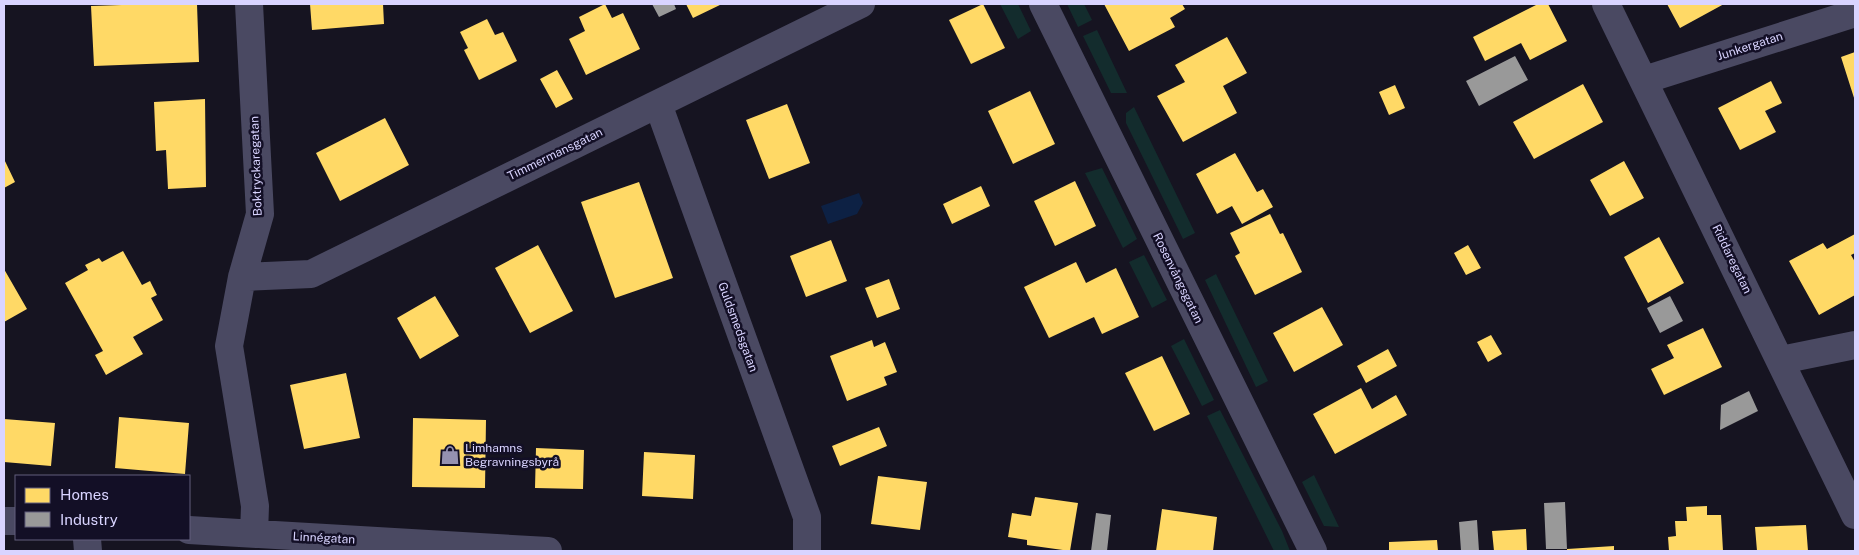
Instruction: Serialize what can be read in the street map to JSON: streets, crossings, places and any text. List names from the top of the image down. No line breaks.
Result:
{"streets":{"street":["Junkergatan","Timmermansgatan","Boktryckaregatan","Riddaregatan","Rosenvångsgatan","Guldsmedsgatan","Linnégatan"]},"crossings":[["Junkergatan","Riddaregatan"],["Timmermansgatan","Boktryckaregatan"],["Timmermansgatan","Guldsmedsgatan"],["Boktryckaregatan","Linnégatan"]],"places":{"shop":["Limhamns Begravningsbyrå"]},"legend":["Homes","Industry"]}
